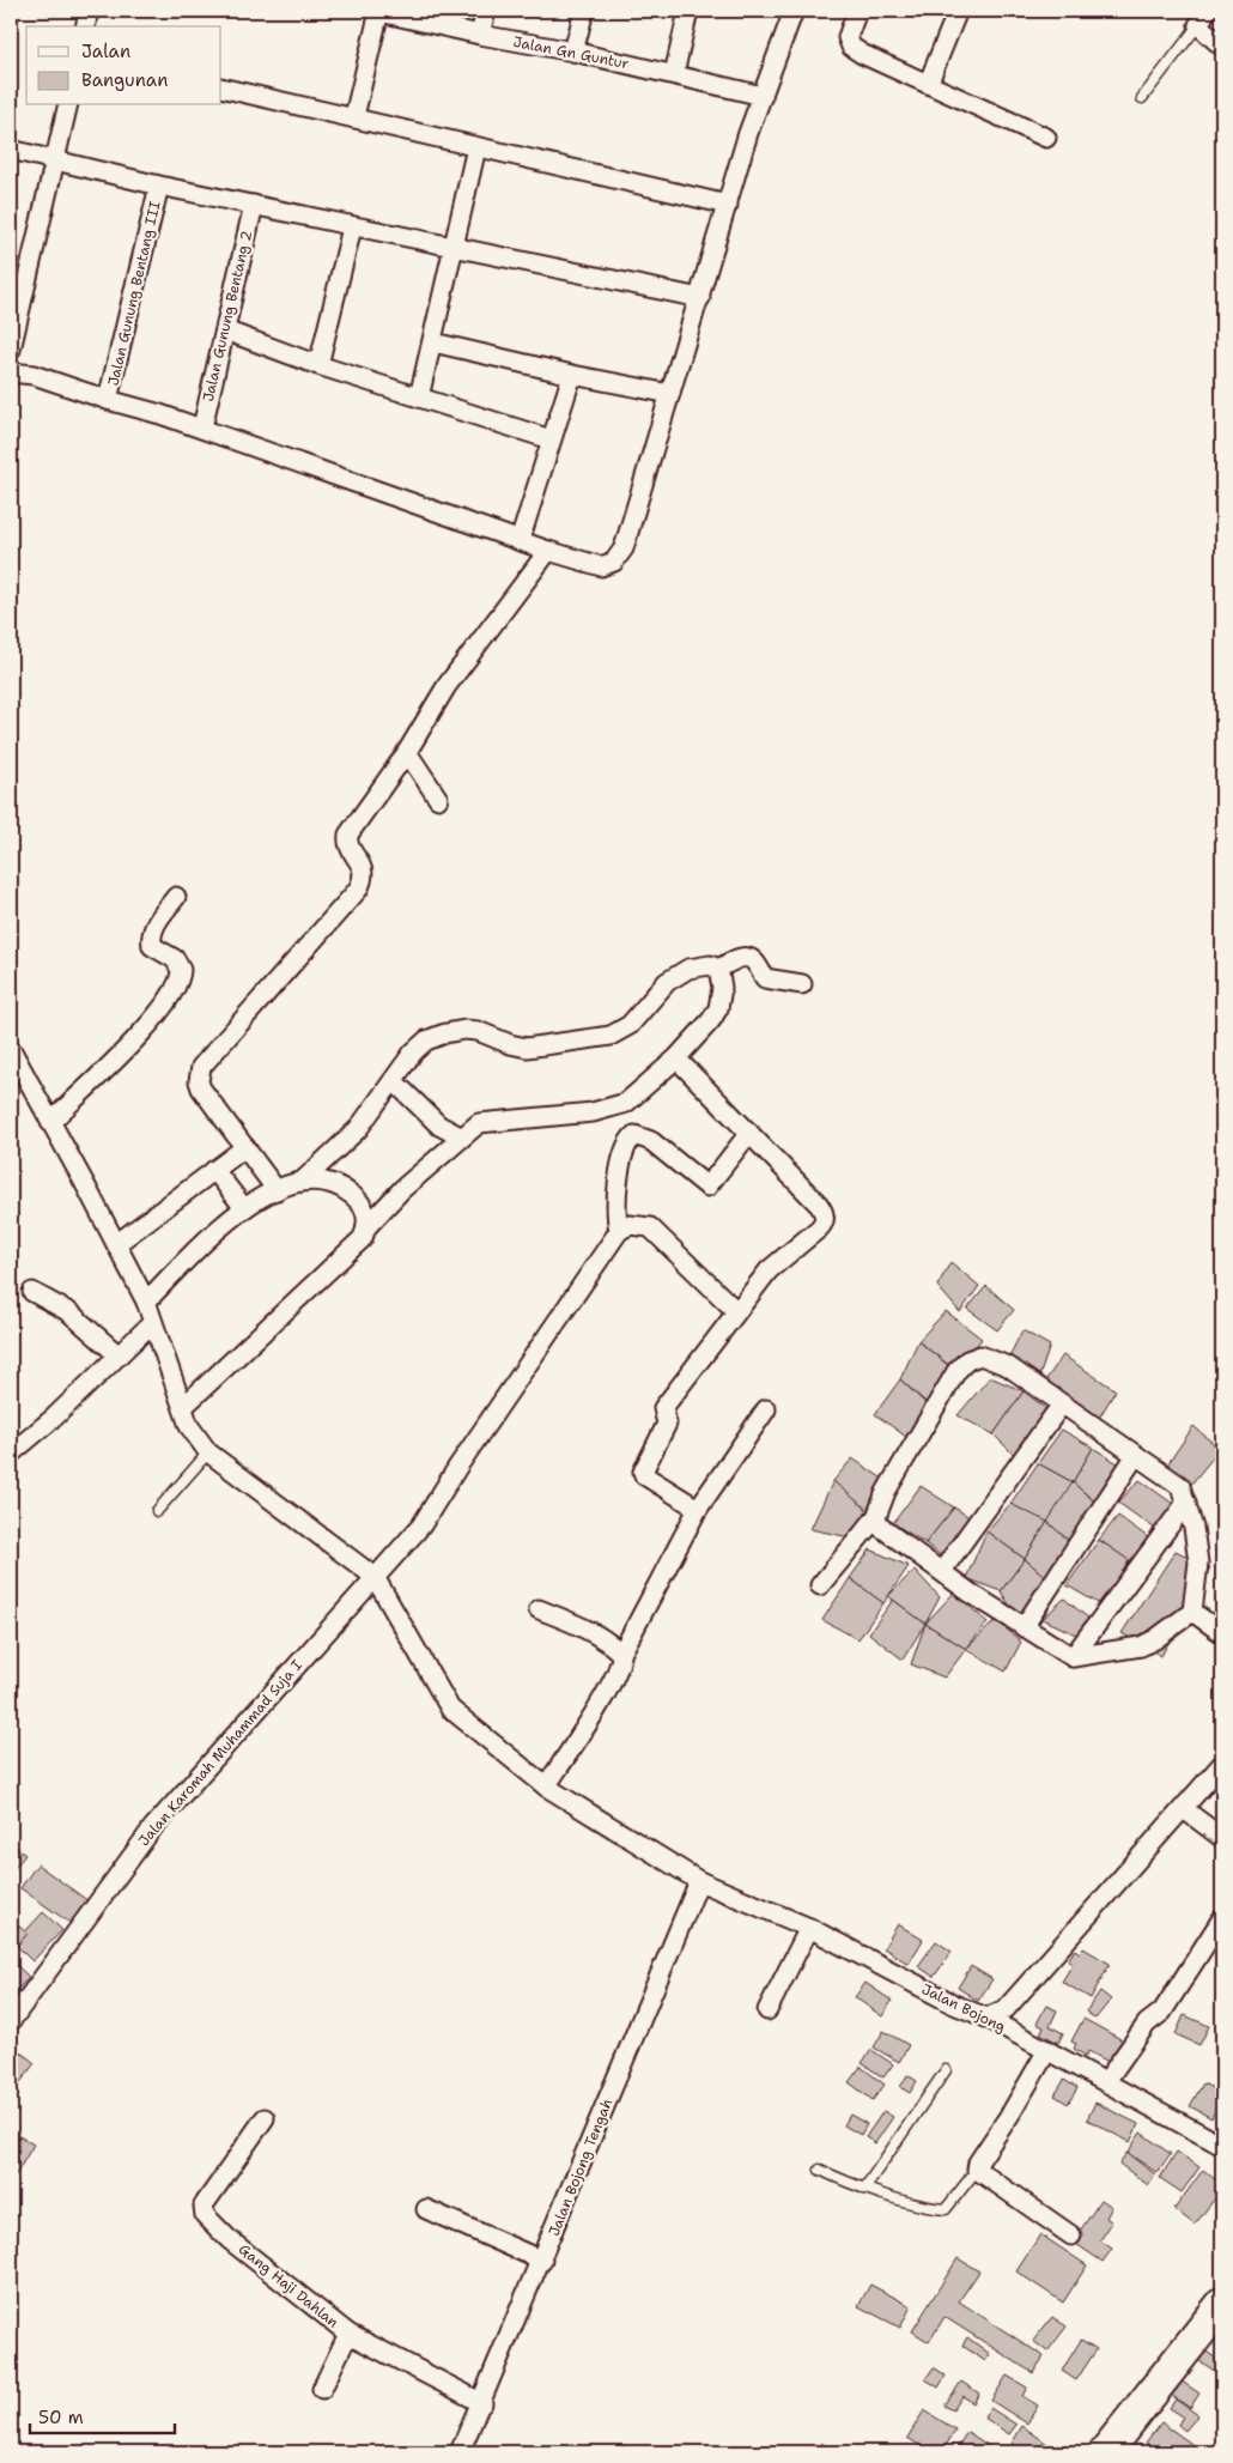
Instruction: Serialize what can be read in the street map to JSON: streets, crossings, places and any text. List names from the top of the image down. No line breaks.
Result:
{"streets":{"street":["Jalan Gn Guntur","Jalan Gunung Bentang III","Jalan Gunung Bentang 2","Jalan Karomah Muhammad Suja I","Jalan Bojong","Jalan Bojong Tengah","Gang Haji Dahlan"]},"crossings":[["Jalan Karomah Muhammad Suja I","Jalan Bojong"],["Jalan Bojong","Jalan Bojong Tengah"],["Jalan Bojong Tengah","Gang Haji Dahlan"]],"legend":["Jalan","Bangunan"],"scale_bar":"50 m"}
